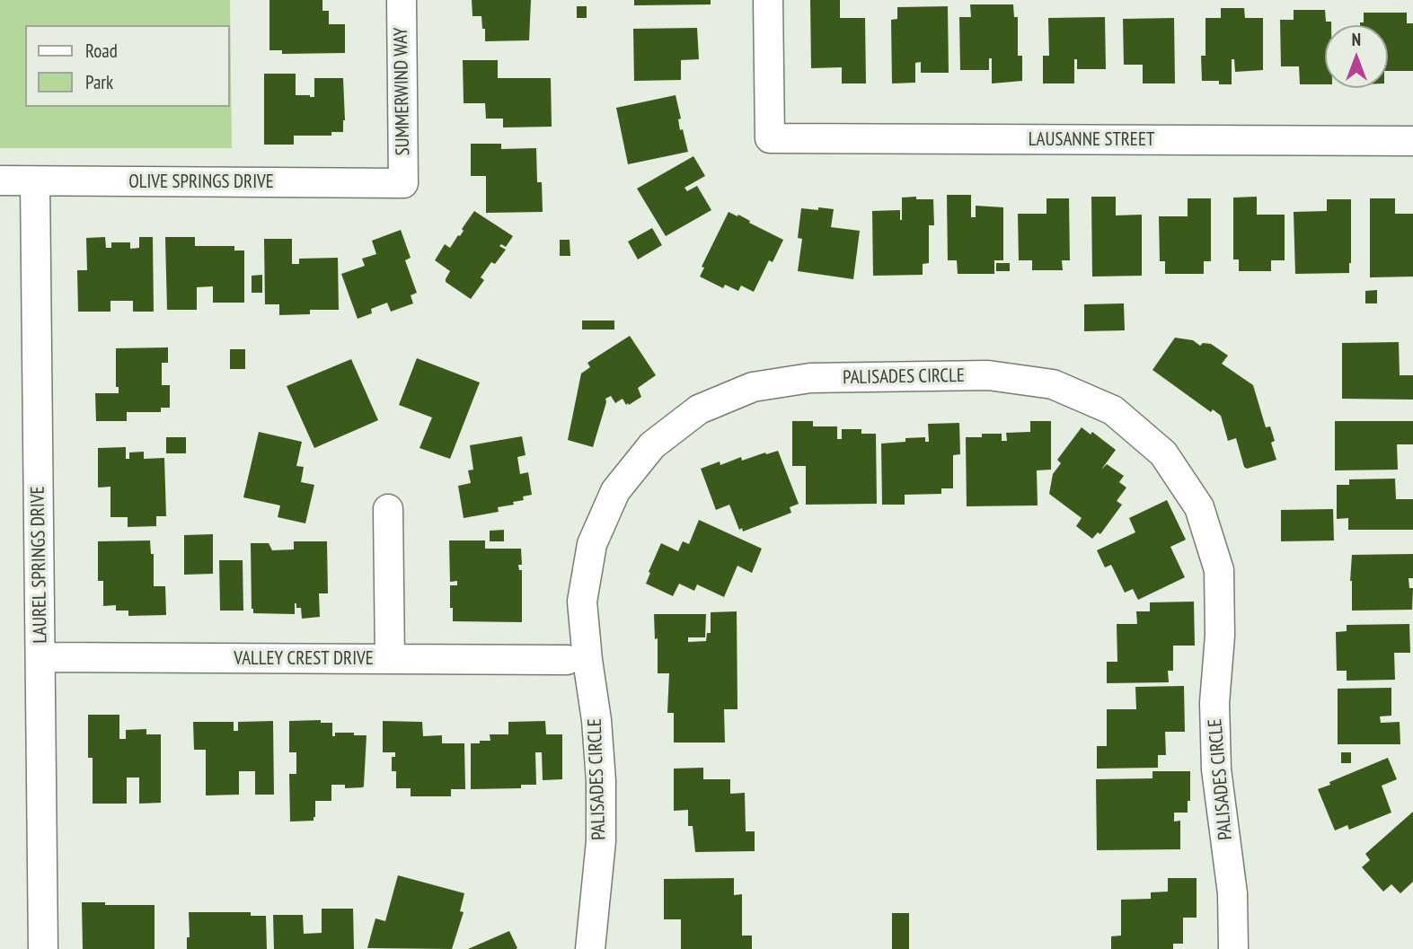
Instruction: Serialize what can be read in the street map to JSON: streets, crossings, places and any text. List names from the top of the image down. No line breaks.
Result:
{"streets":{"street":["SUMMERWIND WAY","LAUSANNE STREET","OLIVE SPRINGS DRIVE","PALISADES CIRCLE","LAUREL SPRINGS DRIVE","VALLEY CREST DRIVE"]},"crossings":[["SUMMERWIND WAY","OLIVE SPRINGS DRIVE"],["OLIVE SPRINGS DRIVE","LAUREL SPRINGS DRIVE"],["LAUREL SPRINGS DRIVE","VALLEY CREST DRIVE"]],"legend":["Road","Park"],"north":"top"}
